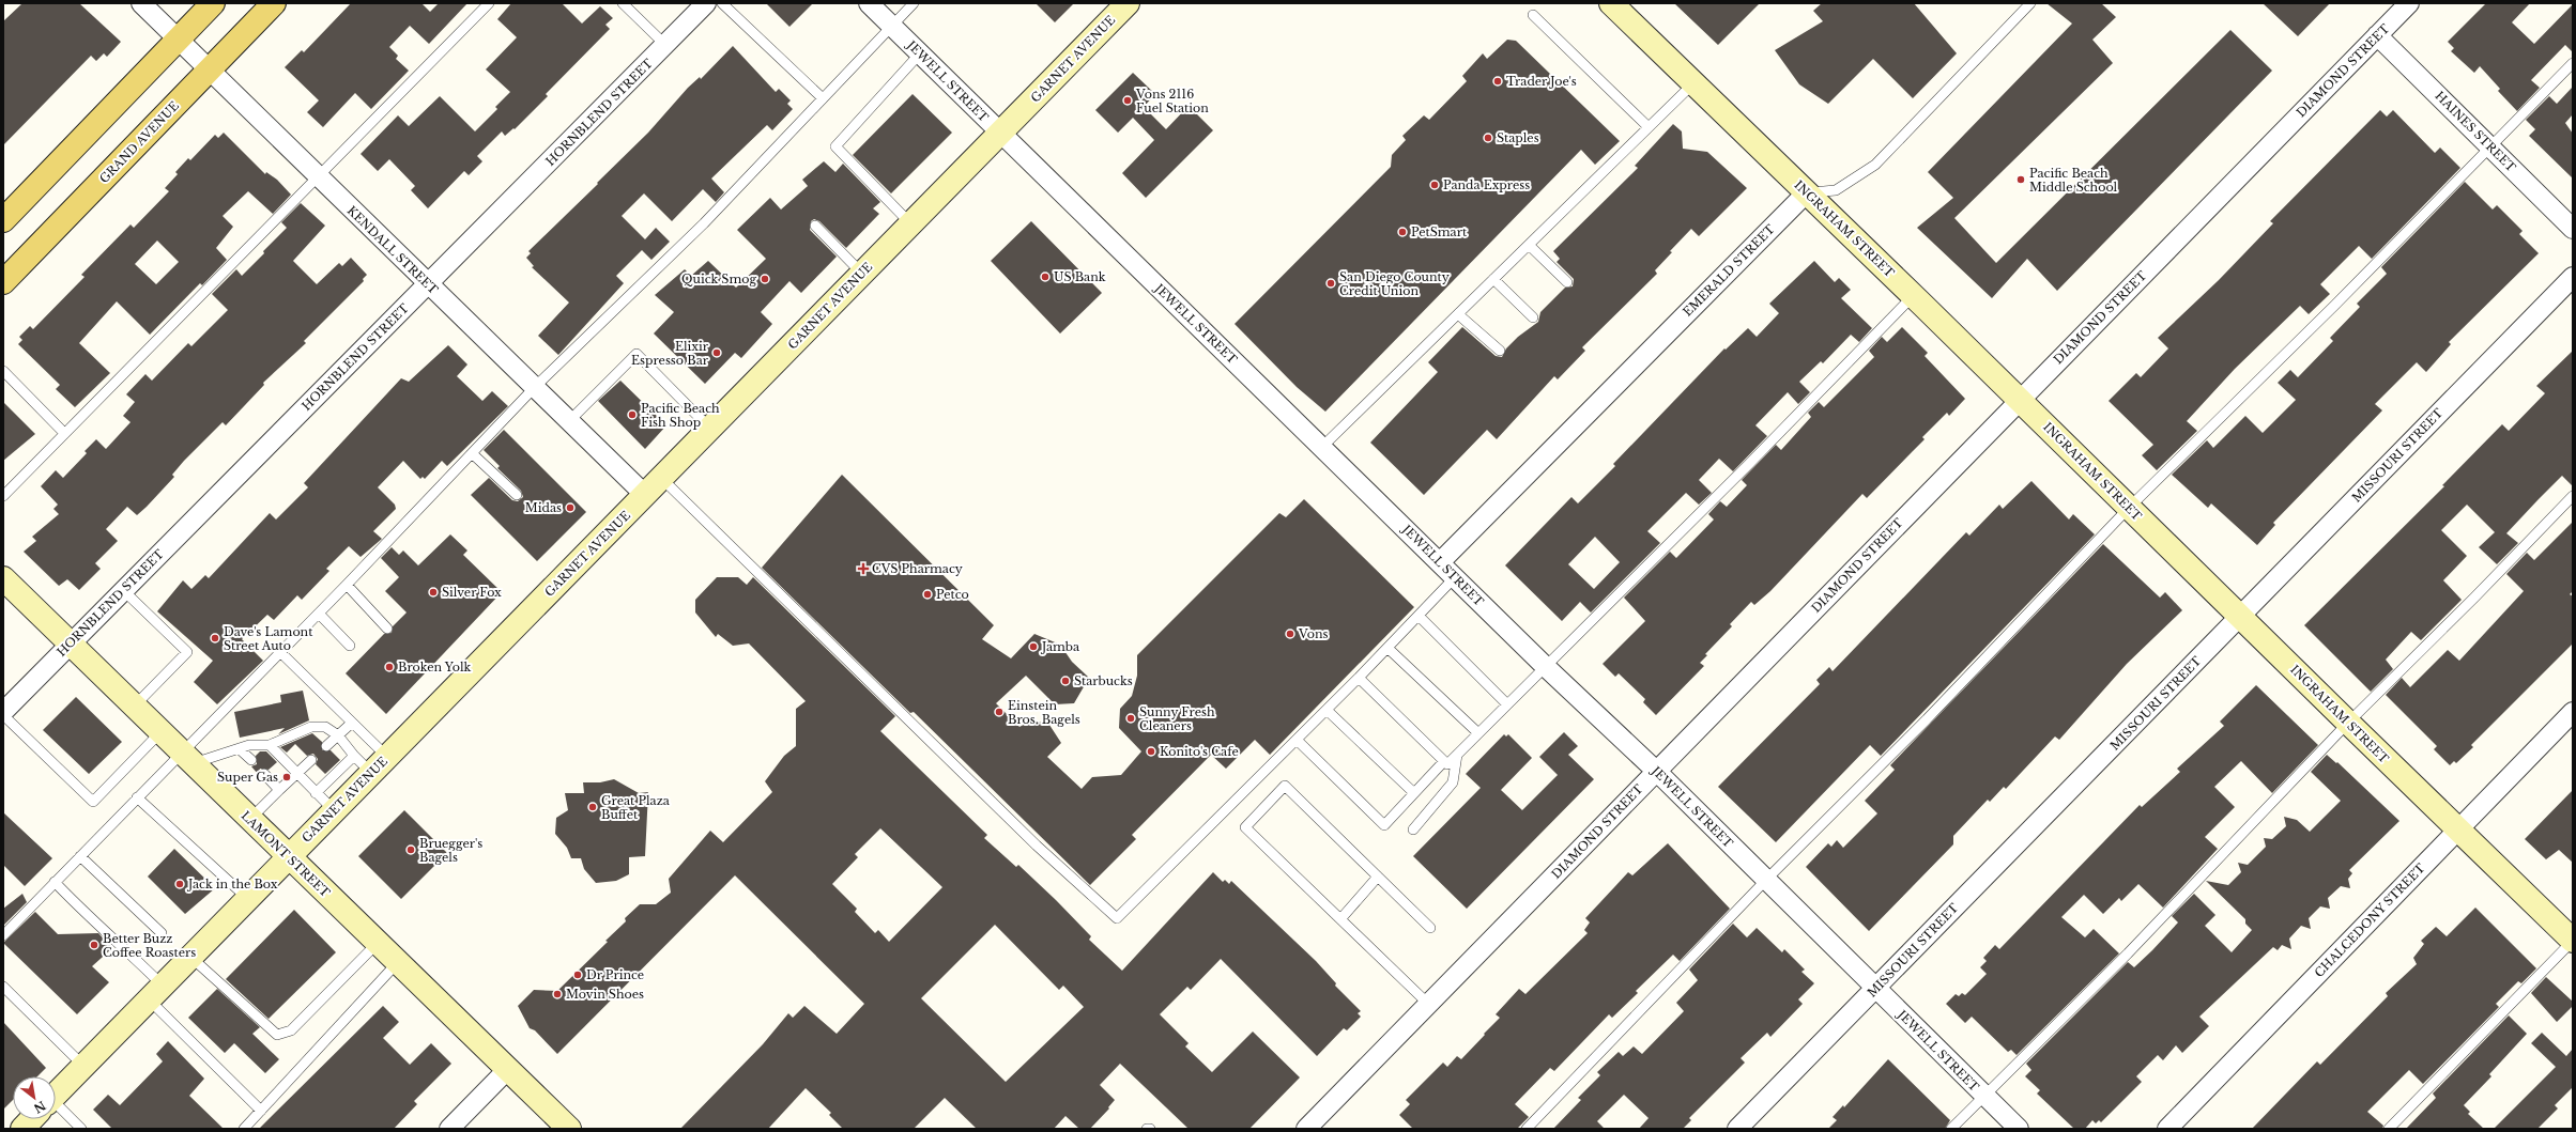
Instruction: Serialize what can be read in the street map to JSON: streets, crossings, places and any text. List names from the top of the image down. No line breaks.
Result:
{"streets":{"main road":["GARNET AVENUE","GRAND AVENUE","INGRAHAM STREET","LAMONT STREET"],"street":["DIAMOND STREET","JEWELL STREET","HORNBLEND STREET","HAINES STREET","KENDALL STREET","EMERALD STREET","MISSOURI STREET","CHALCEDONY STREET"]},"crossings":[["GARNET AVENUE","JEWELL STREET"],["GARNET AVENUE","KENDALL STREET"],["GARNET AVENUE","LAMONT STREET"],["DIAMOND STREET","JEWELL STREET"],["DIAMOND STREET","HAINES STREET"],["DIAMOND STREET","INGRAHAM STREET"],["JEWELL STREET","EMERALD STREET"],["JEWELL STREET","MISSOURI STREET"],["HORNBLEND STREET","KENDALL STREET"],["HORNBLEND STREET","LAMONT STREET"],["GRAND AVENUE","KENDALL STREET"],["INGRAHAM STREET","EMERALD STREET"],["INGRAHAM STREET","MISSOURI STREET"],["INGRAHAM STREET","CHALCEDONY STREET"]],"places":{"other":["Trader Joe's","Vons 2116 Fuel Station","Staples","Pacific Beach Middle School","Panda Express","PetSmart","US Bank","Quick Smog","San Diego County Credit Union","Elixir Espresso Bar","Pacific Beach Fish Shop","Midas","Silver Fox","Petco","Vons","Dave's Lamont Street Auto","Jamba","Broken Yolk","Starbucks","Einstein Bros. Bagels","Sunny Fresh Cleaners","Konito's Cafe","Super Gas","Great Plaza Buffet","Bruegger's Bagels","Jack in the Box","Better Buzz Coffee Roasters","Dr Prince","Movin Shoes"],"health":["CVS Pharmacy"]},"north":"bottom right"}
